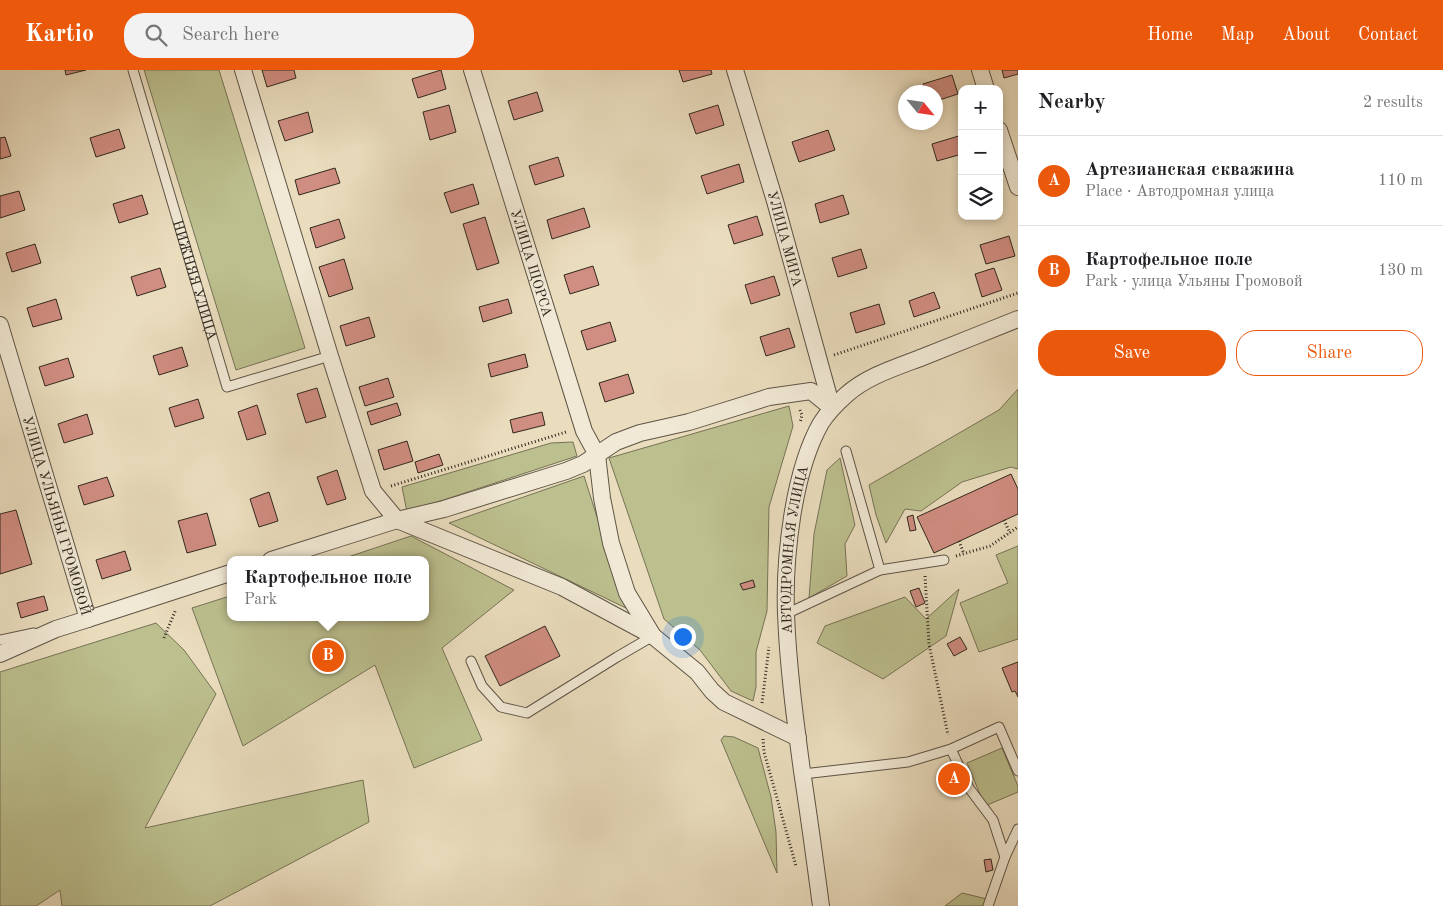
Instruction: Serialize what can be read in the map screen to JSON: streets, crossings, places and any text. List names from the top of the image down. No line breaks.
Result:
{"streets":{"street":["УЛИЦА МИРА","УЛИЦА ЩОРСА","УЛИЦА УЛЬЯНЫ ГРОМОВОЙ","АВТОДРОМНАЯ УЛИЦА"],"lane":["НИЖНЯЯ УЛИЦА"]},"crossings":[["УЛИЦА МИРА","АВТОДРОМНАЯ УЛИЦА"]],"north":"bottom right","page":{"header":"Kartio","search":"Search here","nav":["Home","Map","About","Contact"],"heading":["Nearby","2 results"],"map_buttons":["+","−"],"list":[{"mark":"A","name":"Артезианская скважина","note":"Place · Автодромная улица","value":"110 m"},{"mark":"B","name":"Картофельное поле","note":"Park · улица Ульяны Громовой","value":"130 m"}],"buttons":["Save","Share"],"popup":["Картофельное поле","Park"],"pins":["B","A"]}}
